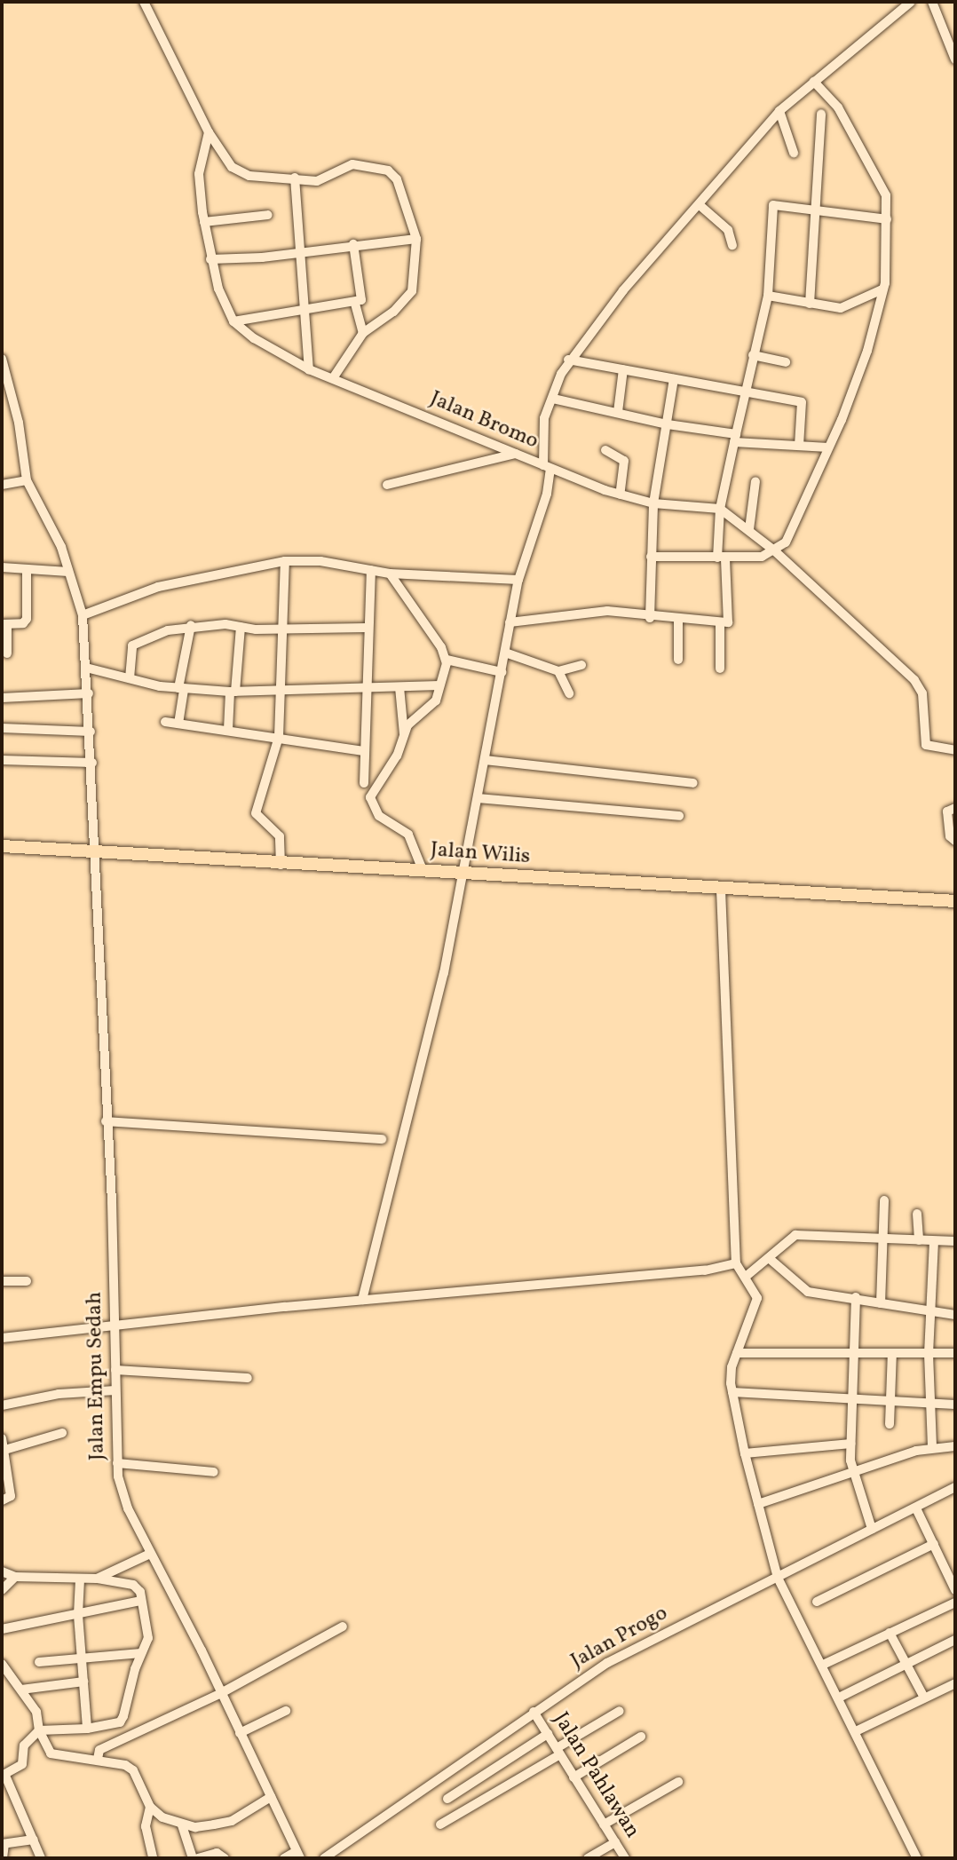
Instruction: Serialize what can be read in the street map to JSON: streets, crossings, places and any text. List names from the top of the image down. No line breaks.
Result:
{"streets":{"main road":["Jalan Wilis"],"street":["Jalan Bromo","Jalan Empu Sedah","Jalan Progo","Jalan Pahlawan"]},"crossings":[["Jalan Wilis","Jalan Empu Sedah"],["Jalan Progo","Jalan Pahlawan"]]}
